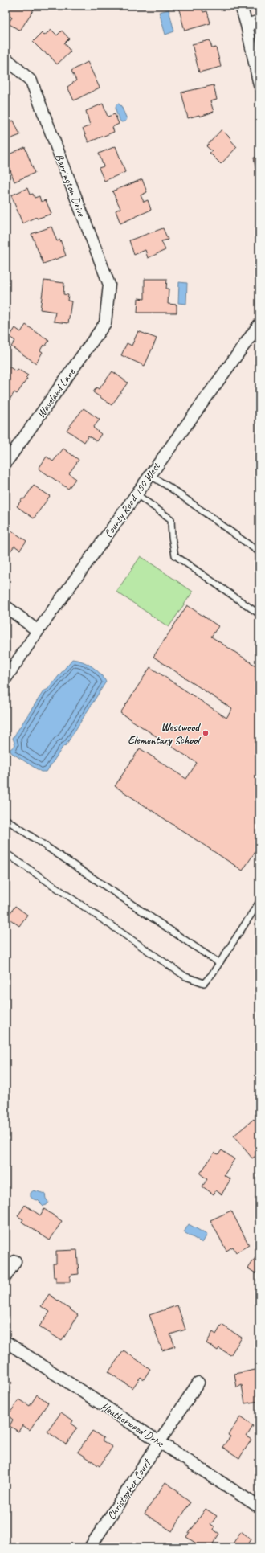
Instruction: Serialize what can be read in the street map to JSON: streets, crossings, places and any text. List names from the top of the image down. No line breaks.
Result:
{"streets":{"street":["Barrington Drive","Waveland Lane","County Road 150 West","Heatherwood Drive","Christopher Court"]},"crossings":[["Barrington Drive","Waveland Lane"],["Heatherwood Drive","Christopher Court"]],"places":["Westwood Elementary School"]}
